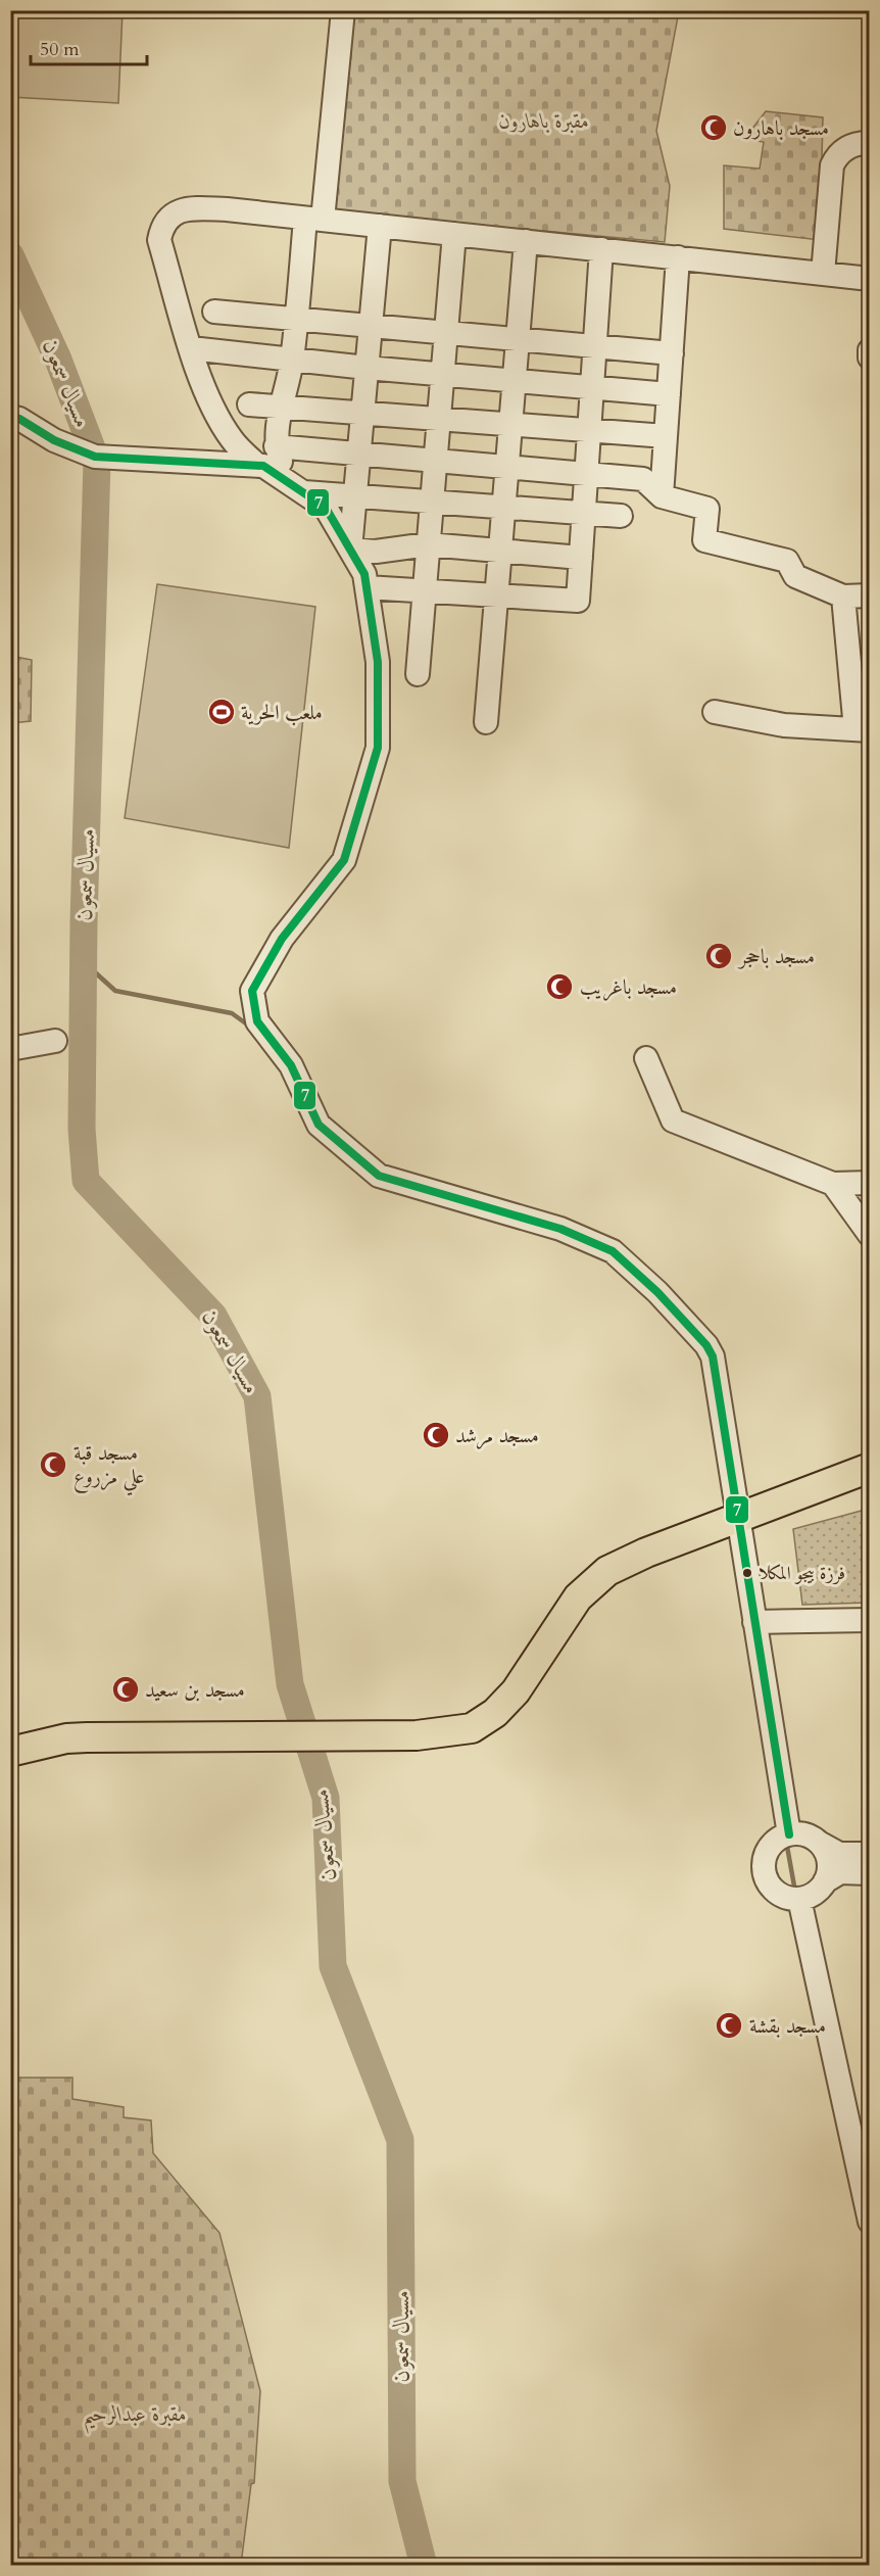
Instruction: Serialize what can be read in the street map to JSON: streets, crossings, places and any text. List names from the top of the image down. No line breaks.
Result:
{"water":["مسيال سمعون"],"parks":["مقبرة باهارون","مقبرة عبدالرحيم"],"places":{"mosque":["مسجد باهارون","مسجد باحجر","مسجد باغريب","مسجد مرشد","مسجد قبة علي مزروع","مسجد بن سعيد","مسجد بقشة"],"sports":["ملعب الحرية"],"other":["فرزة بيجو المكلا"]},"lines":["transit line 7"],"scale_bar":"50 m"}
